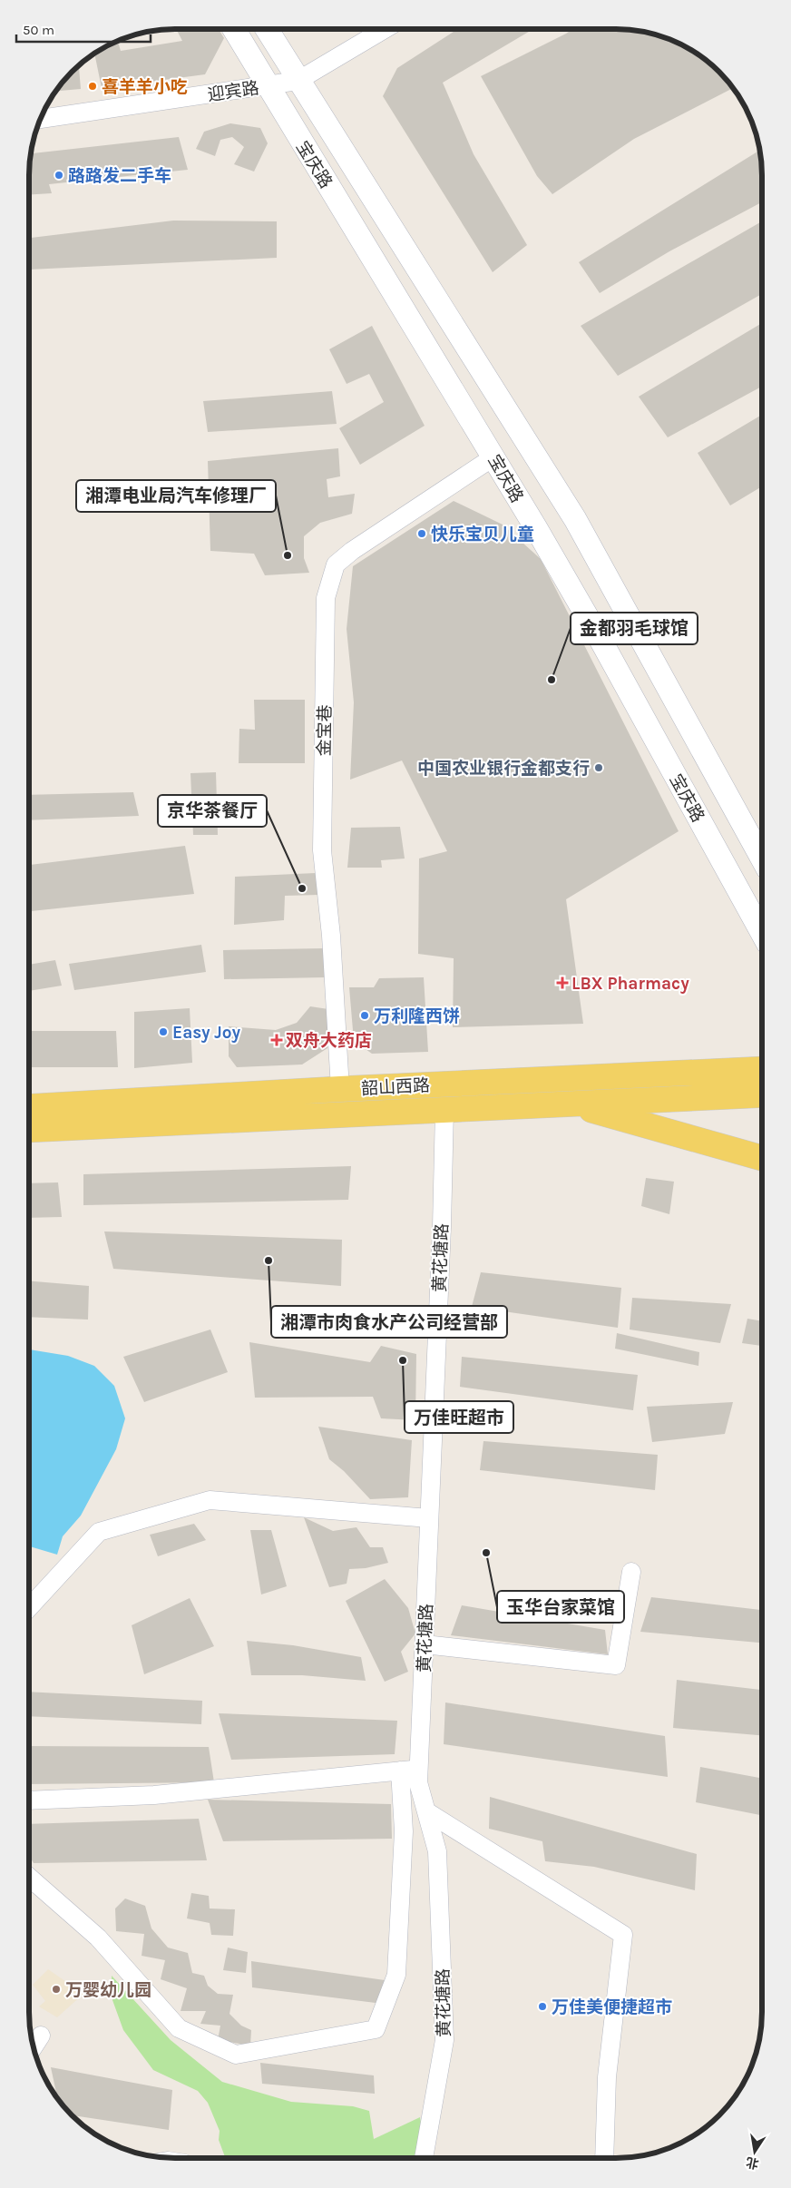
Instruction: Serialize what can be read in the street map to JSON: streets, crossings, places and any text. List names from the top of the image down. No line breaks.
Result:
{"streets":{"main road":["韶山西路"],"street":["迎宾路","宝庆路","金宝巷","黄花塘路"]},"crossings":[["迎宾路","宝庆路"],["宝庆路","金宝巷"],["金宝巷","韶山西路"],["韶山西路","黄花塘路"]],"places":{"other":["喜羊羊小吃","路路发二手车","快乐宝贝儿童","湘潭电业局汽车修理厂","金都羽毛球馆","中国农业银行金都支行","京华茶餐厅","万利隆西饼","Easy Joy","湘潭市肉食水产公司经营部","万佳旺超市","玉华台家菜馆","万婴幼儿园","万佳美便捷超市"],"health":["LBX Pharmacy","双舟大药店"]},"scale_bar":"50 m","north":"bottom"}
